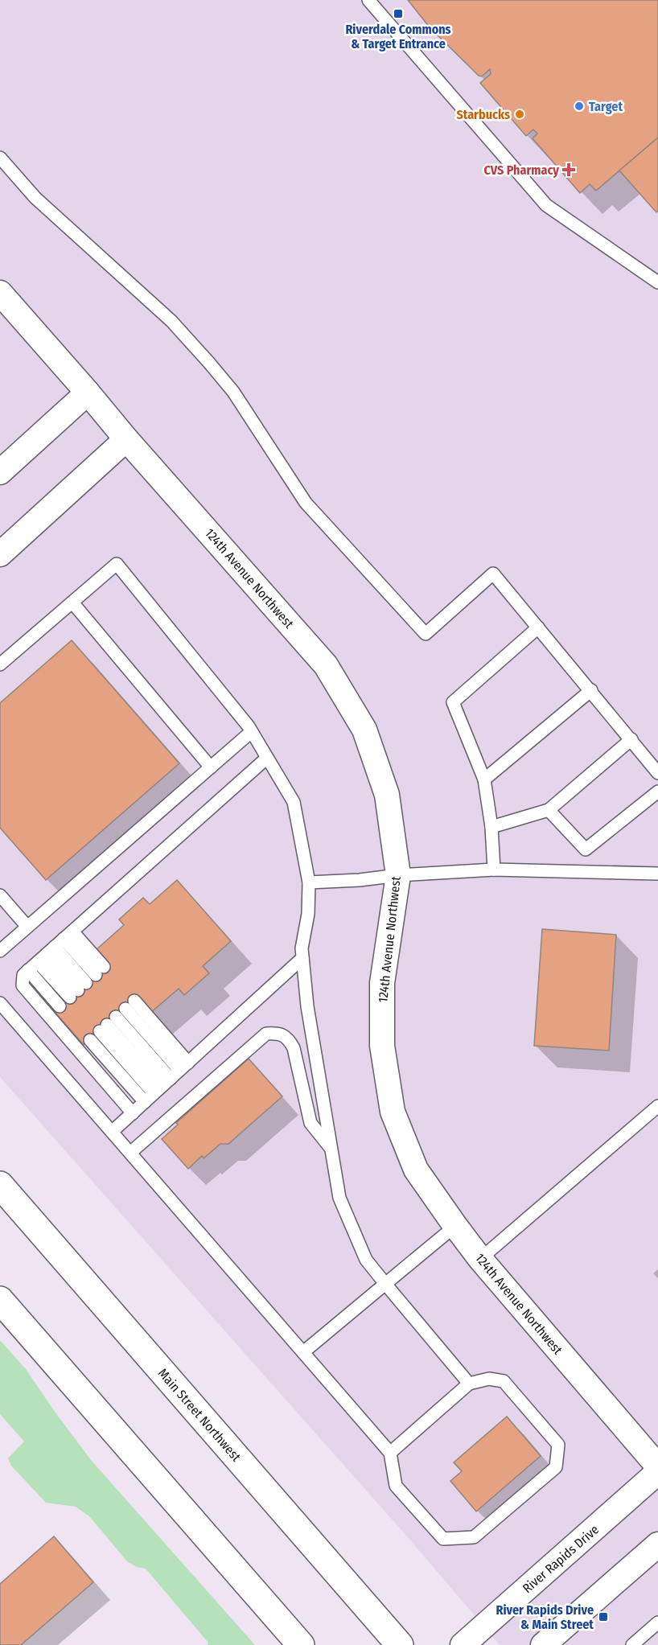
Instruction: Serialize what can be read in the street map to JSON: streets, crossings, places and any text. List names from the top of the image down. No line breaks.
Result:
{"streets":{"main road":["Main Street Northwest"],"street":["124th Avenue Northwest","River Rapids Drive"]},"places":{"transit":["Riverdale Commons & Target Entrance","River Rapids Drive & Main Street"],"other":["Target","Starbucks"],"health":["CVS Pharmacy"]}}
